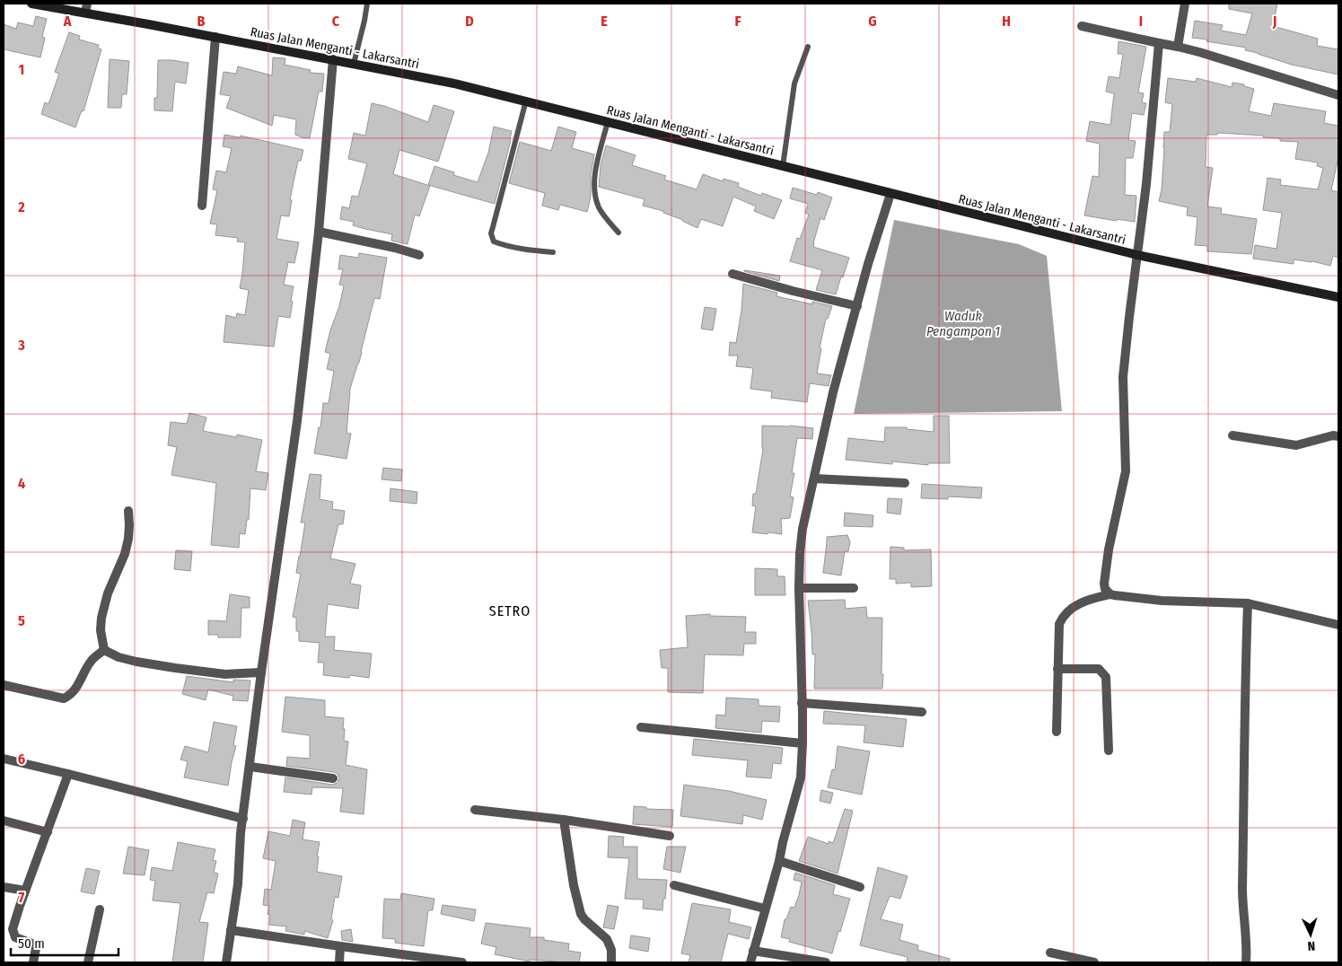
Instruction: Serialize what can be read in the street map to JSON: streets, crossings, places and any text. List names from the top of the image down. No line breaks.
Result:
{"streets":{"main road":["Ruas Jalan Menganti - Lakarsantri"]},"districts":["SETRO"],"water":["Waduk Pengampon 1"],"scale_bar":"50 m","north":"bottom","grid":{"columns":["A","B","C","D","E","F","G","H","I","J"],"rows":["1","2","3","4","5","6","7"]}}
